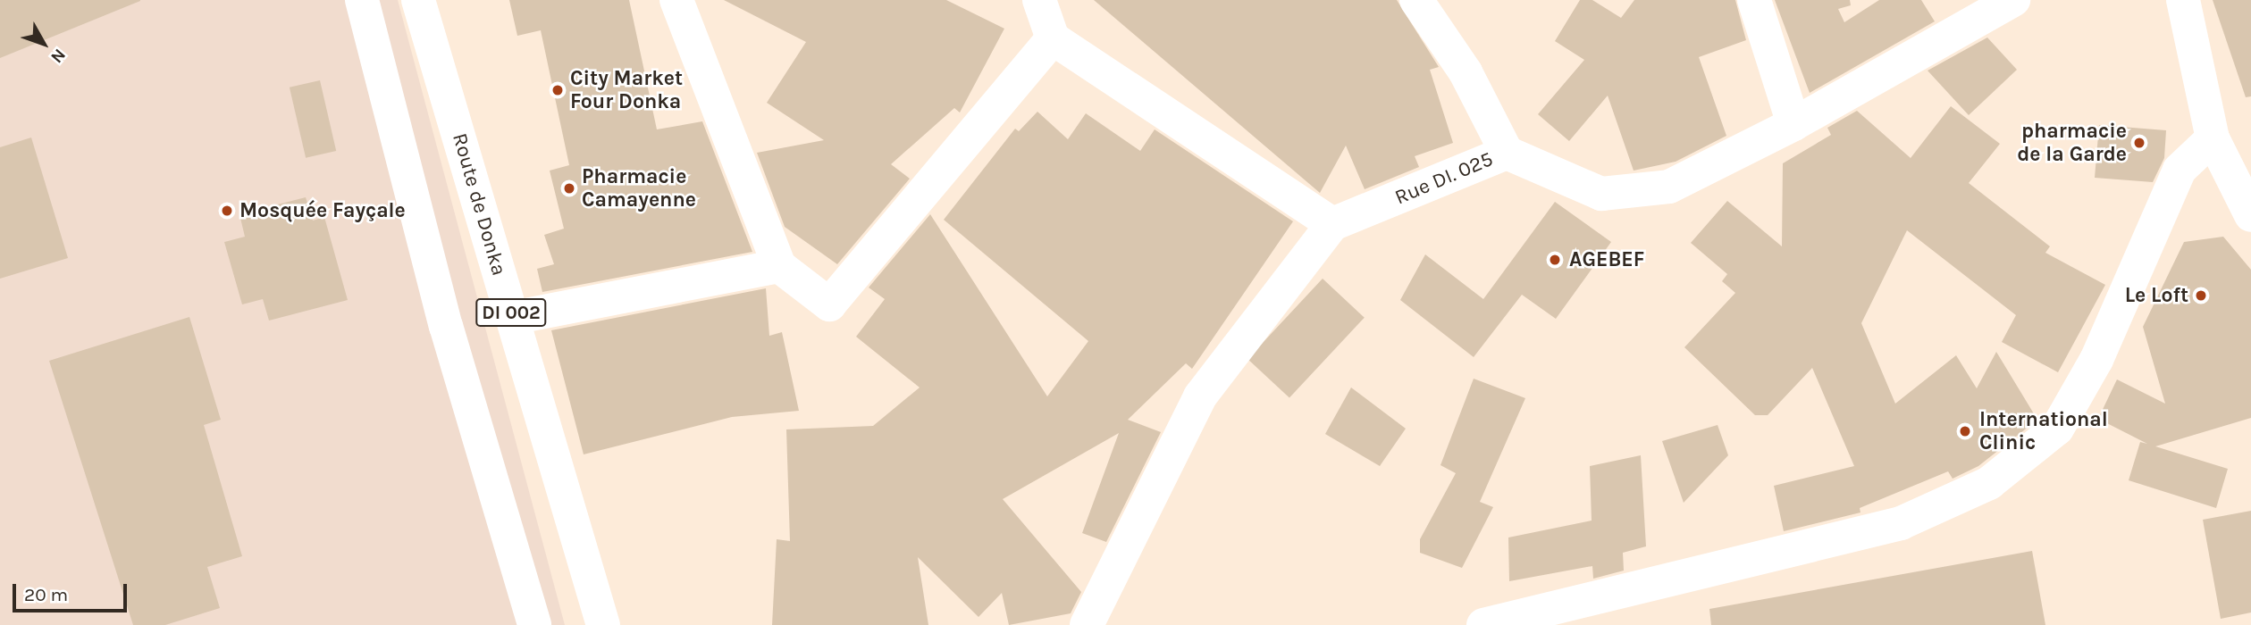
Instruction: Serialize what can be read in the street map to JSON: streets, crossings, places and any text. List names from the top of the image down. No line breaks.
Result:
{"streets":{"street":["Rue DI. 025","Route de Donka","DI 002"]},"places":["City Market Four Donka","pharmacie de la Garde","Pharmacie Camayenne","Mosquée Fayçale","AGEBEF","Le Loft","International Clinic"],"scale_bar":"20 m","north":"bottom right"}
